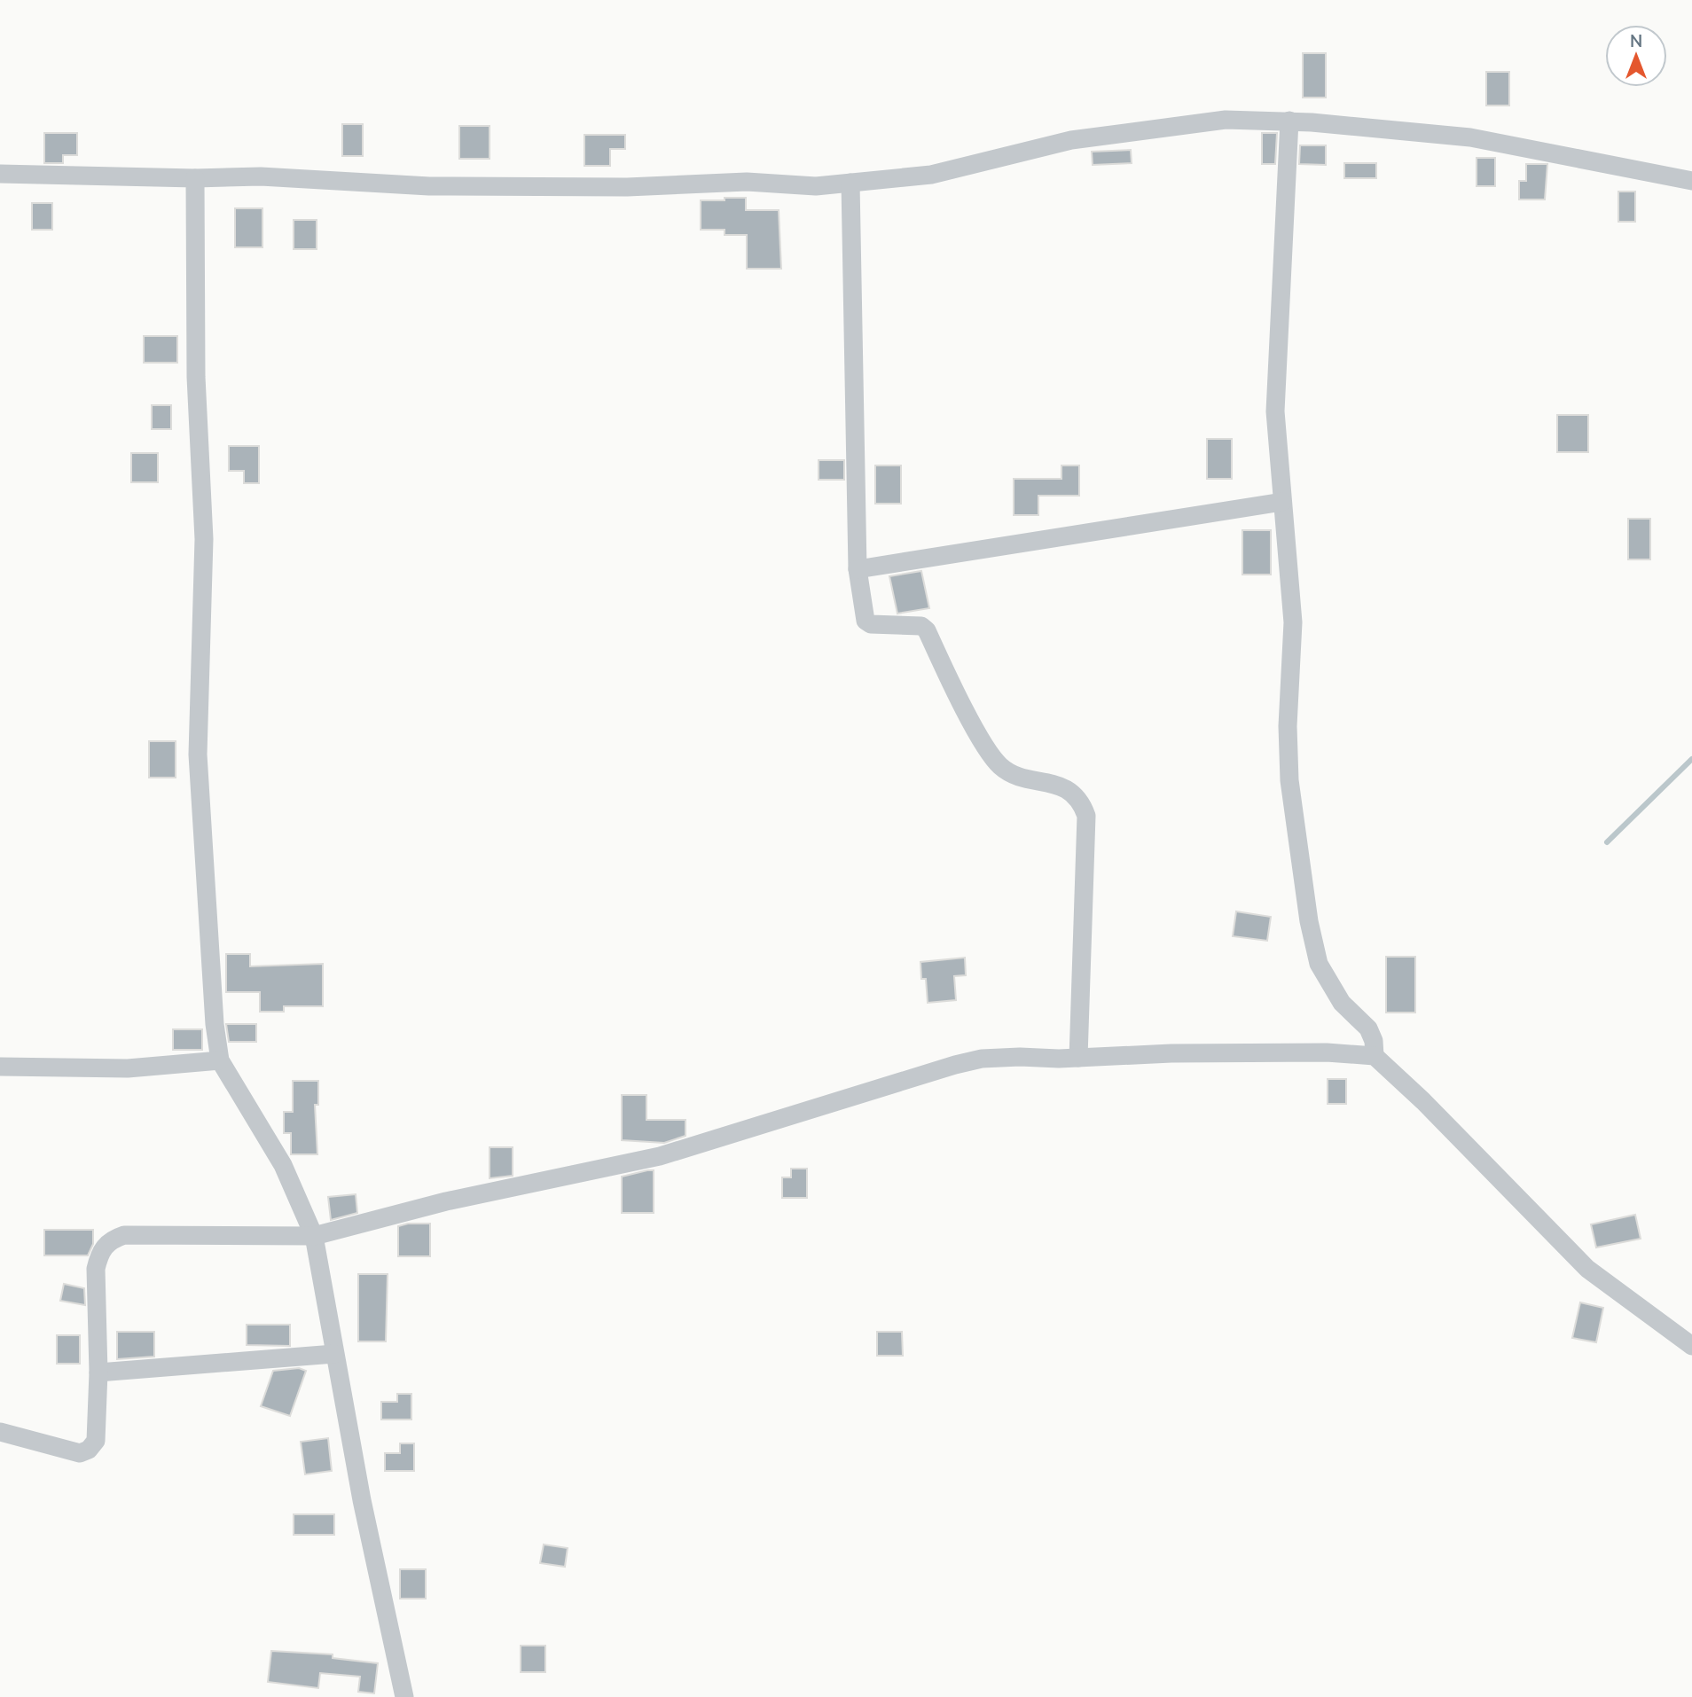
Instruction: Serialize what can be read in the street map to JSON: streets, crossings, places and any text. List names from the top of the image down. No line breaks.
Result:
{"north":"top"}
